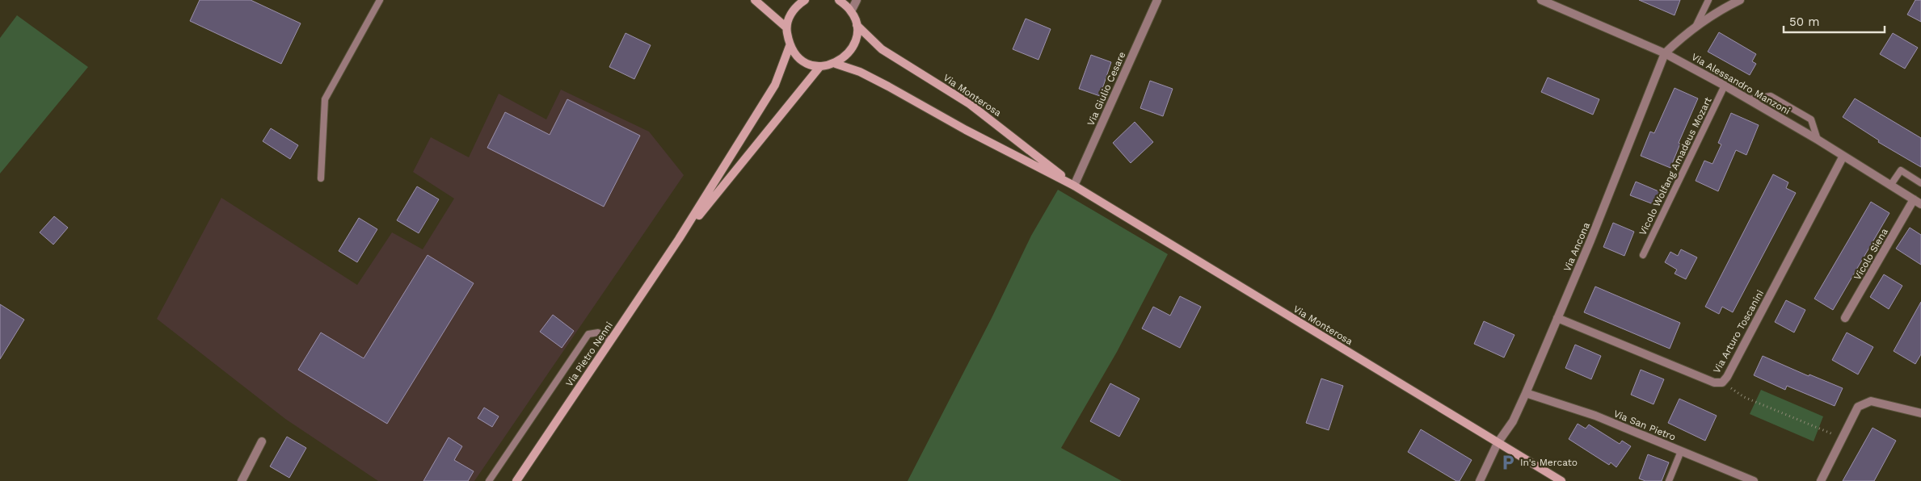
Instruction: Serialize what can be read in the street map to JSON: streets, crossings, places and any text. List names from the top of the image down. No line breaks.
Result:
{"streets":{"main road":["Via Monterosa","Via Pietro Nenni"],"street":["Via Alessandro Manzoni","Via Giulio Cesare","Via Ancona","Vicolo Siena","Via Arturo Toscanini","Via San Pietro"],"lane":["Vicolo Wolfang Amadeus Mozart"]},"crossings":[["Via Alessandro Manzoni","Vicolo Wolfang Amadeus Mozart"],["Via Alessandro Manzoni","Via Ancona"],["Via Alessandro Manzoni","Vicolo Siena"],["Via Alessandro Manzoni","Via Arturo Toscanini"],["Via Giulio Cesare","Via Monterosa"],["Via Monterosa","Via Ancona"],["Via Ancona","Via Arturo Toscanini"],["Via Ancona","Via San Pietro"]],"places":{"parking":["In's Mercato"]},"scale_bar":"50 m"}
